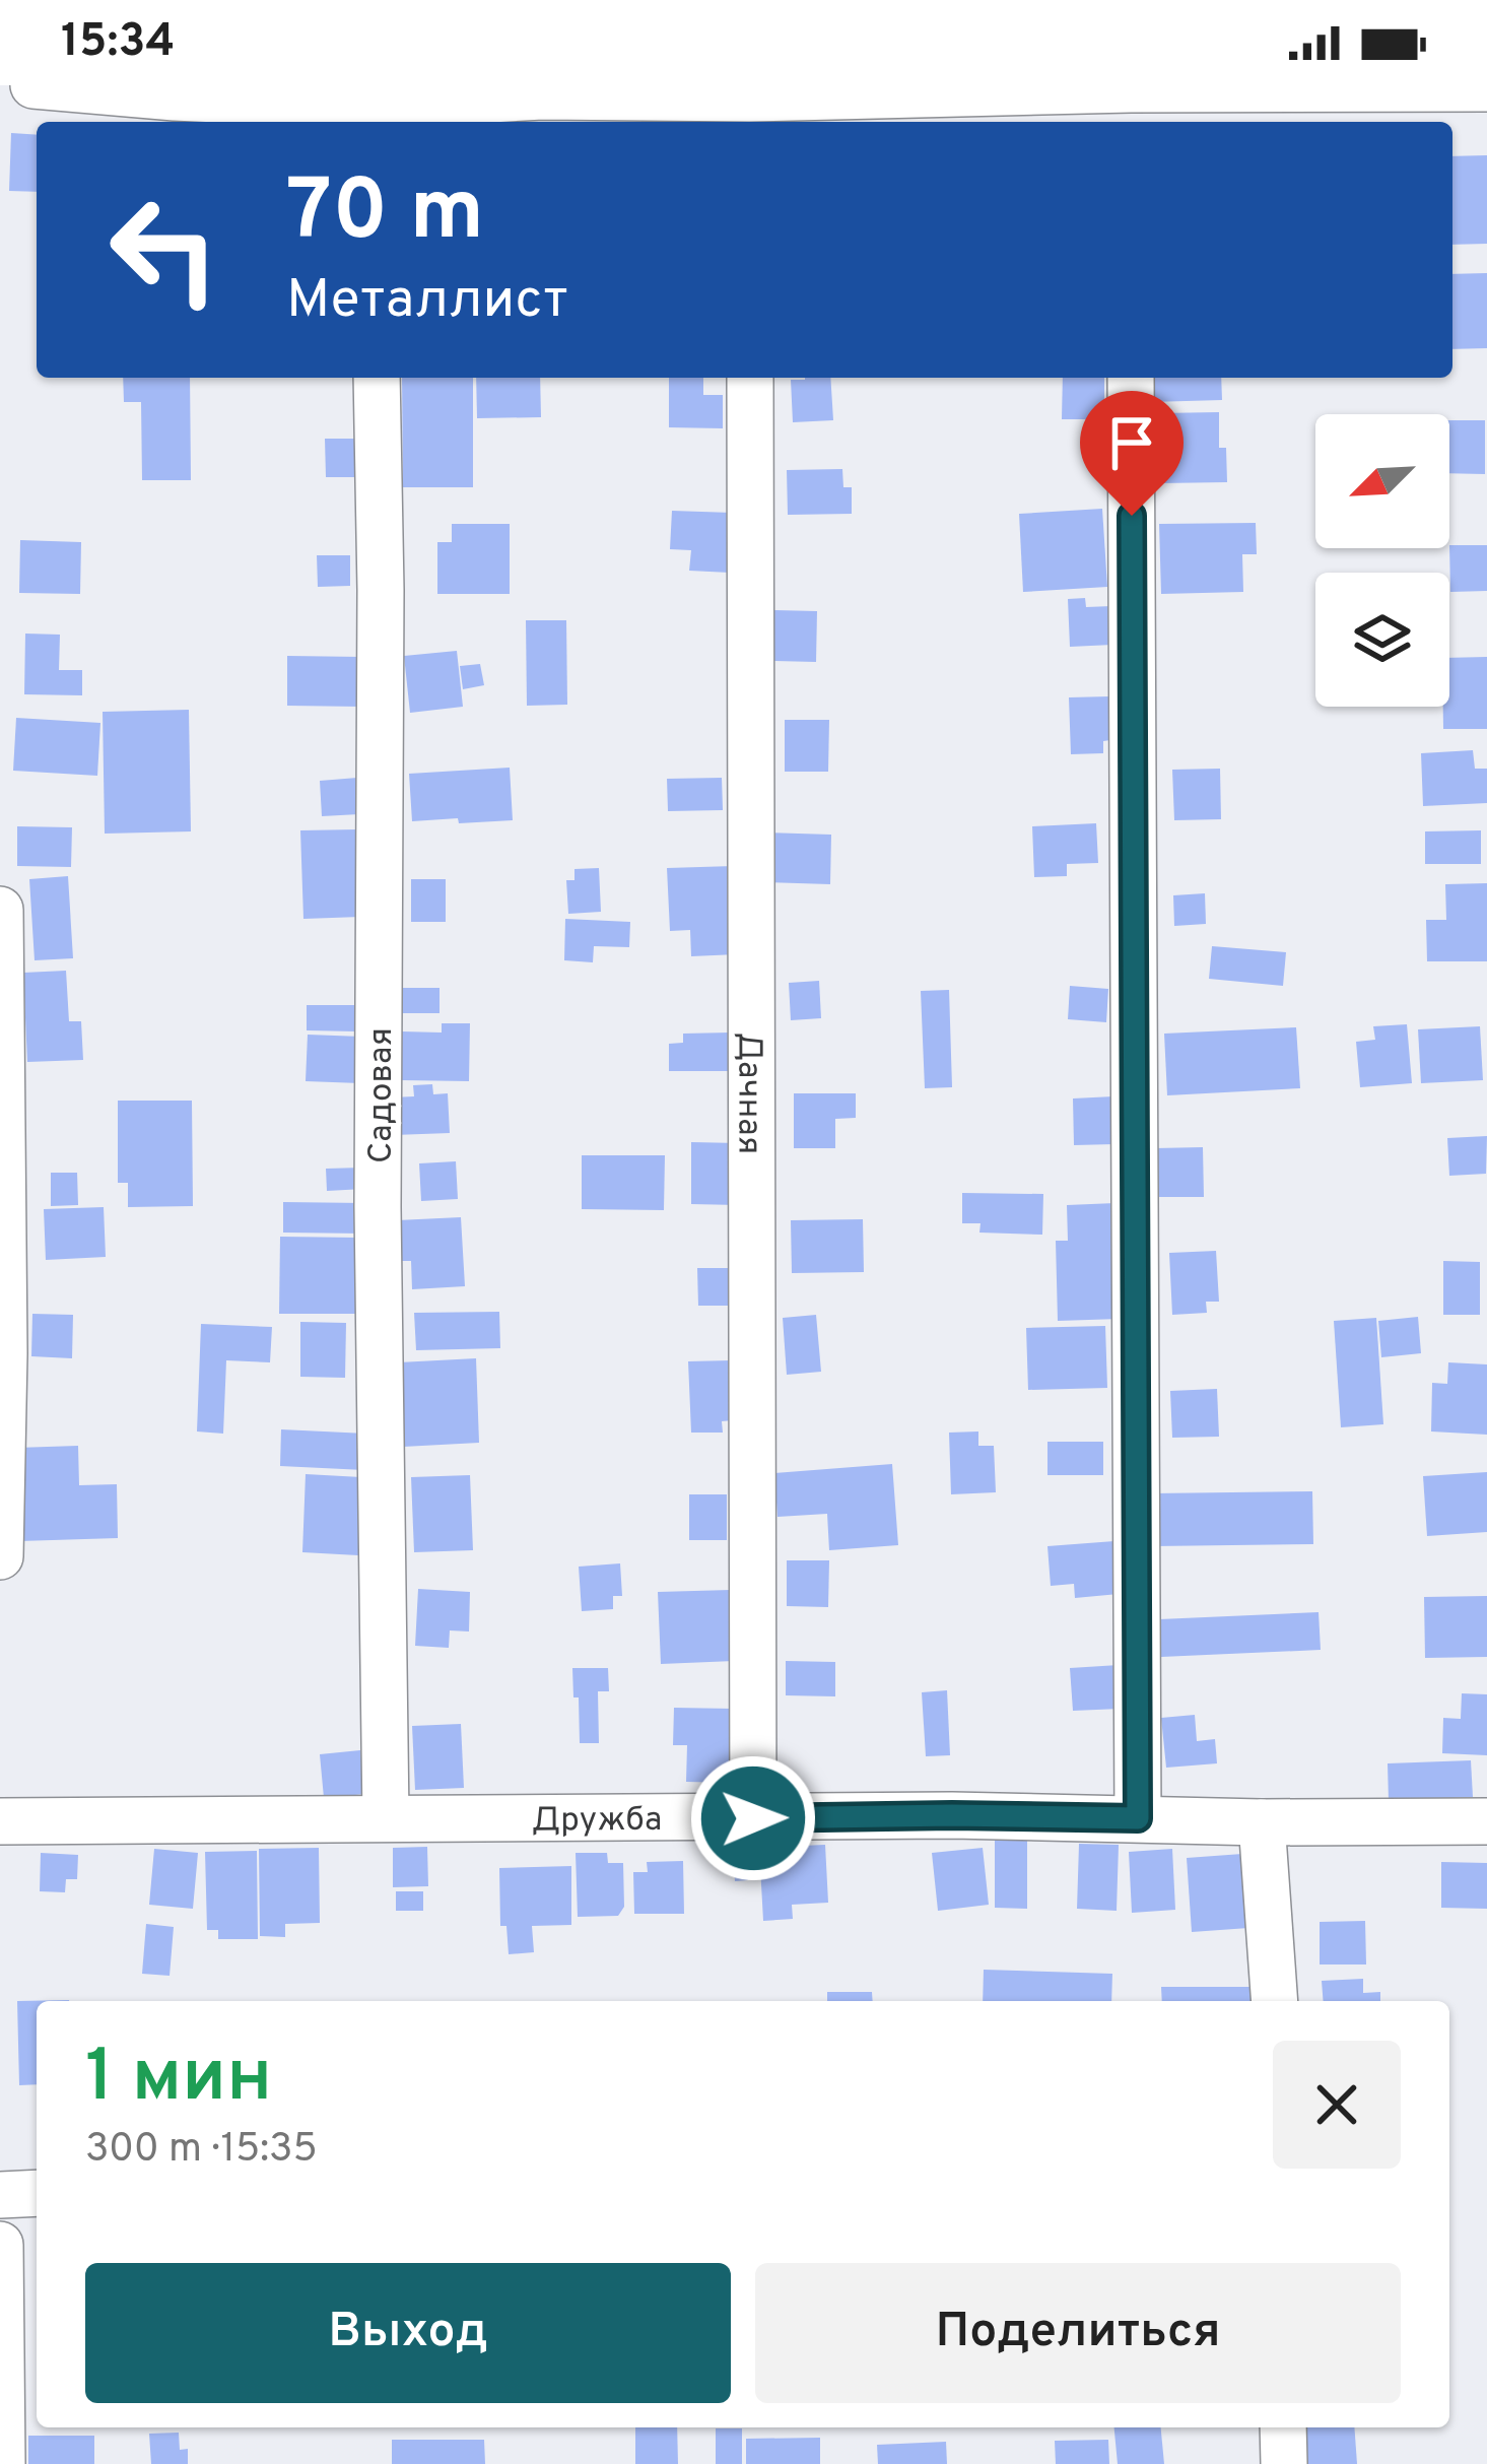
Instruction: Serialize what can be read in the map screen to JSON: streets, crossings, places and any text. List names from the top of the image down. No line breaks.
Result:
{"streets":{"street":["Дачная","Садовая","Дружба"]},"crossings":[["Дачная","Дружба"],["Садовая","Дружба"]],"north":"bottom left","page":{"status":"15:34","turn":["70 m","Металлист"],"heading":["1 мин","300 m · 15:35"],"buttons":["Выход","Поделиться"]}}
